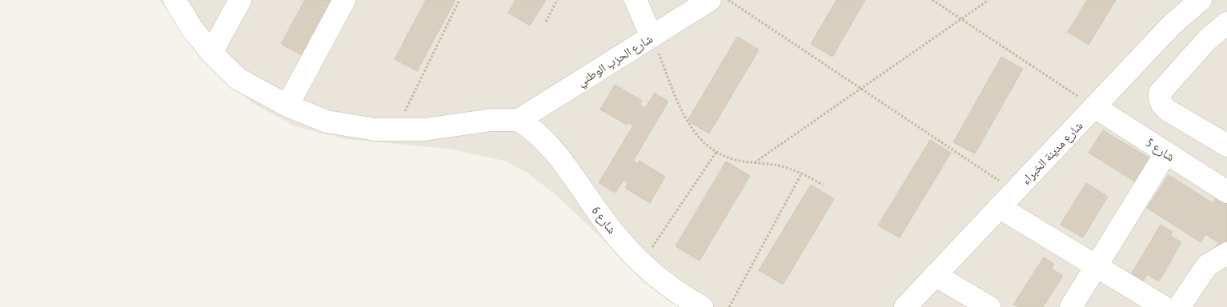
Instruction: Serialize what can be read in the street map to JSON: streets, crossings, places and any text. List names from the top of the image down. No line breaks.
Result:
{"streets":{"street":["شارع الحزب الوطني","شارع 5","شارع مدينة الخبراء","شارع 6"]},"crossings":[["شارع الحزب الوطني","شارع 6"],["شارع 5","شارع مدينة الخبراء"]]}
